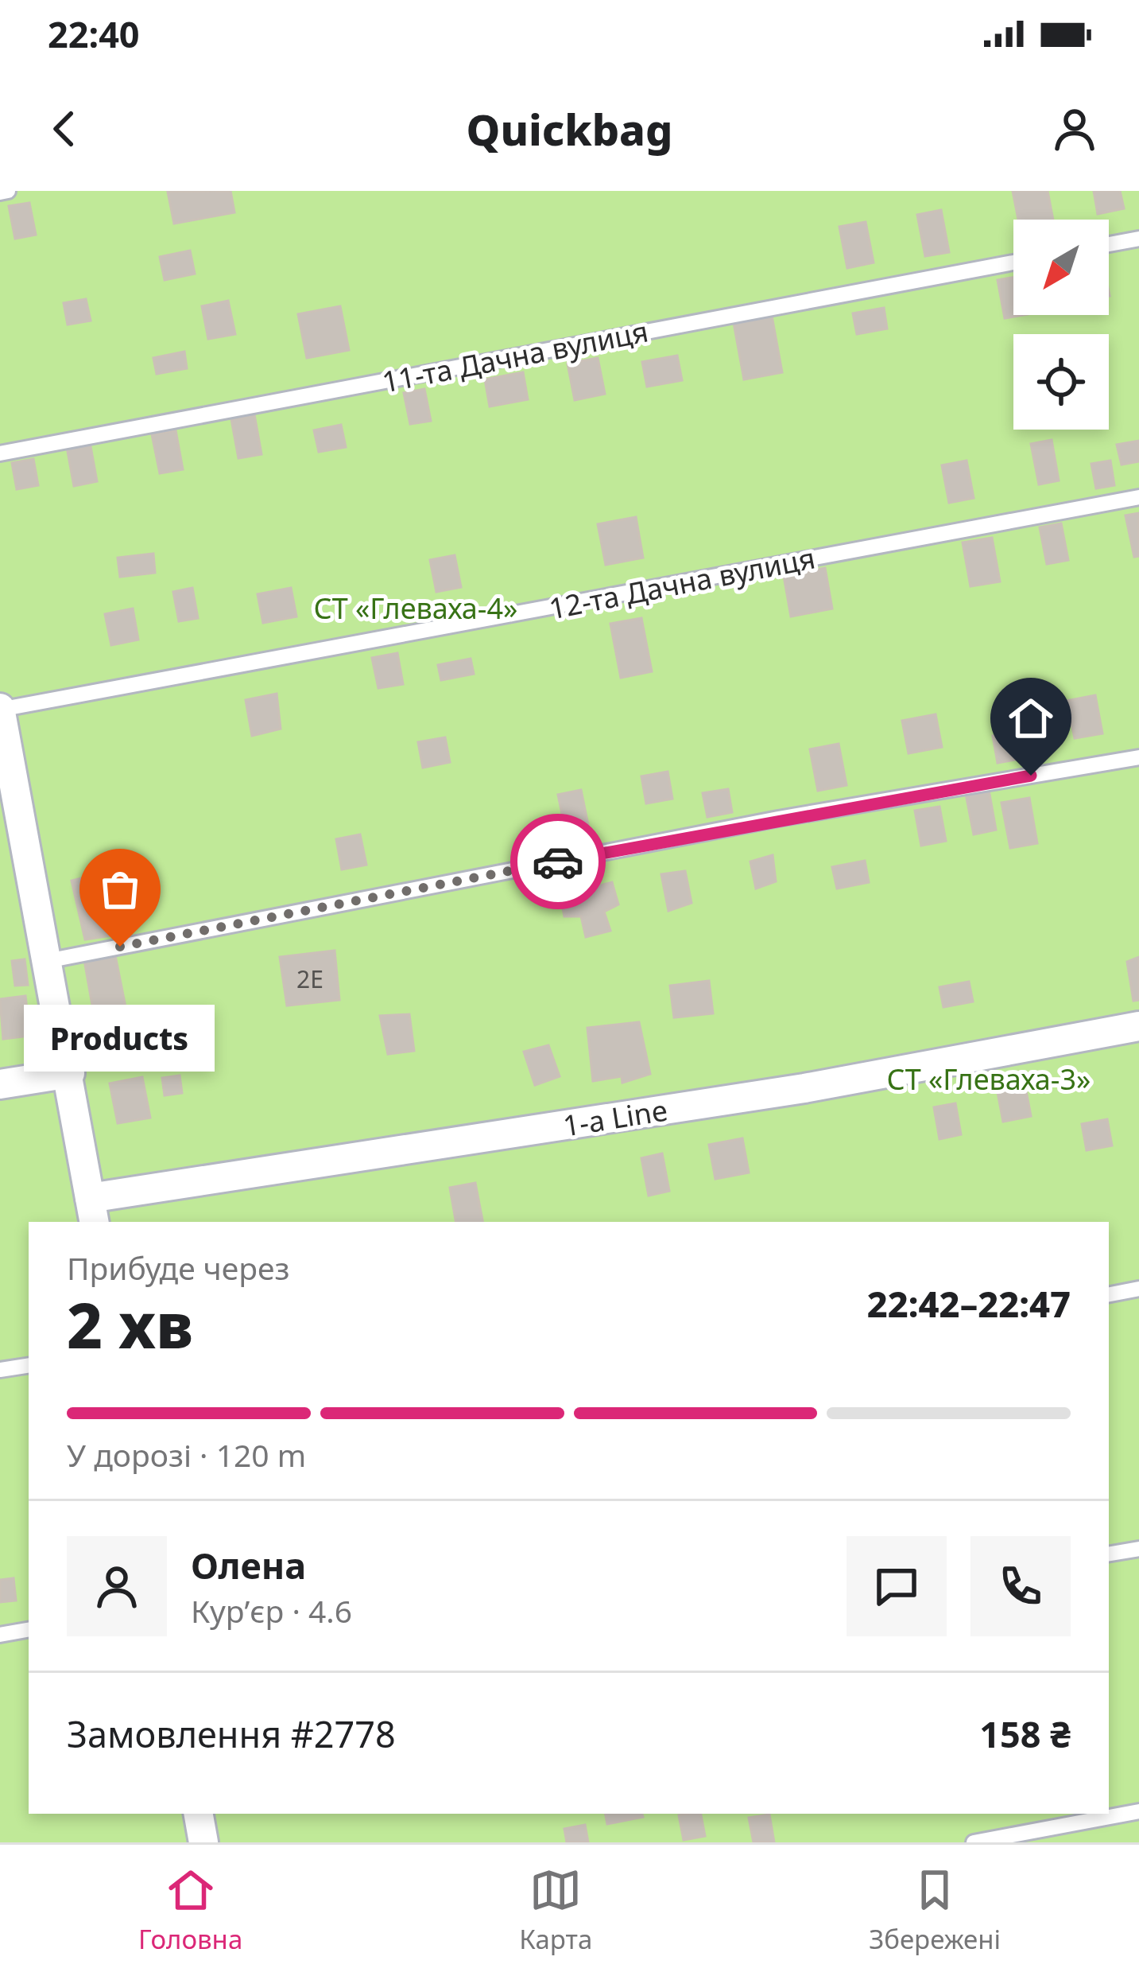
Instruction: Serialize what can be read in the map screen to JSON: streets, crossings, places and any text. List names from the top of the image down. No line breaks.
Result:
{"streets":{"street":["1-a Line"],"lane":["11-та Дачна вулиця","12-та Дачна вулиця"]},"parks":["СТ «Глеваха-4»","СТ «Глеваха-3»"],"places":["Products"],"house_numbers":["2Е"],"north":"bottom left","page":{"status":"22:40","header":"Quickbag","bubble":"Products","heading":["2 хв","Прибуде через","22:42–22:47"],"panel":["Олена","Кур’єр · 4.6","Замовлення #2778","158 ₴"],"bar":"У дорозі · 120 m","tabs":["Головна","Карта","Збережені"]}}
